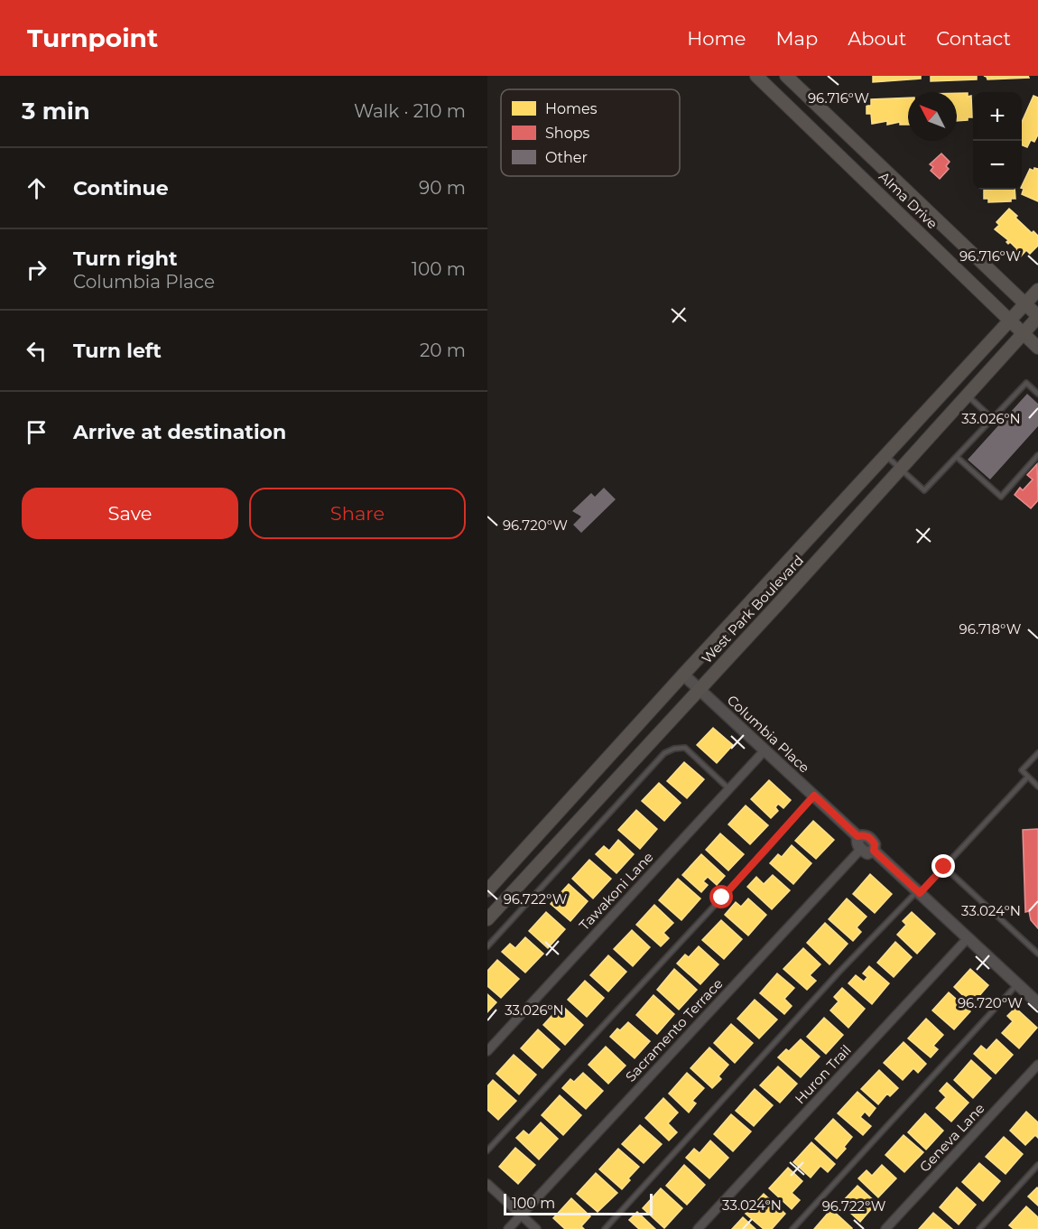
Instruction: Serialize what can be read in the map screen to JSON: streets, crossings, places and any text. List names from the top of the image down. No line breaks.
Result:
{"streets":{"main road":["Alma Drive","West Park Boulevard"],"street":["Columbia Place","Tawakoni Lane","Sacramento Terrace","Huron Trail","Geneva Lane"]},"crossings":[["Alma Drive","West Park Boulevard"],["West Park Boulevard","Columbia Place"],["Columbia Place","Tawakoni Lane"],["Columbia Place","Sacramento Terrace"],["Columbia Place","Huron Trail"]],"legend":["Homes","Shops","Other"],"scale_bar":"100 m","north":"top left","page":{"header":"Turnpoint","nav":["Home","Map","About","Contact"],"heading":["3 min","Walk · 210 m"],"map_buttons":["+","−"],"list":[["Continue","90 m"],["Turn right","Columbia Place","100 m"],["Turn left","20 m"],"Arrive at destination"],"buttons":["Save","Share"],"scale":"100 m"},"coordinates":["96.716°W","33.026°N","96.720°W","96.718°W","96.722°W","33.024°N"]}
